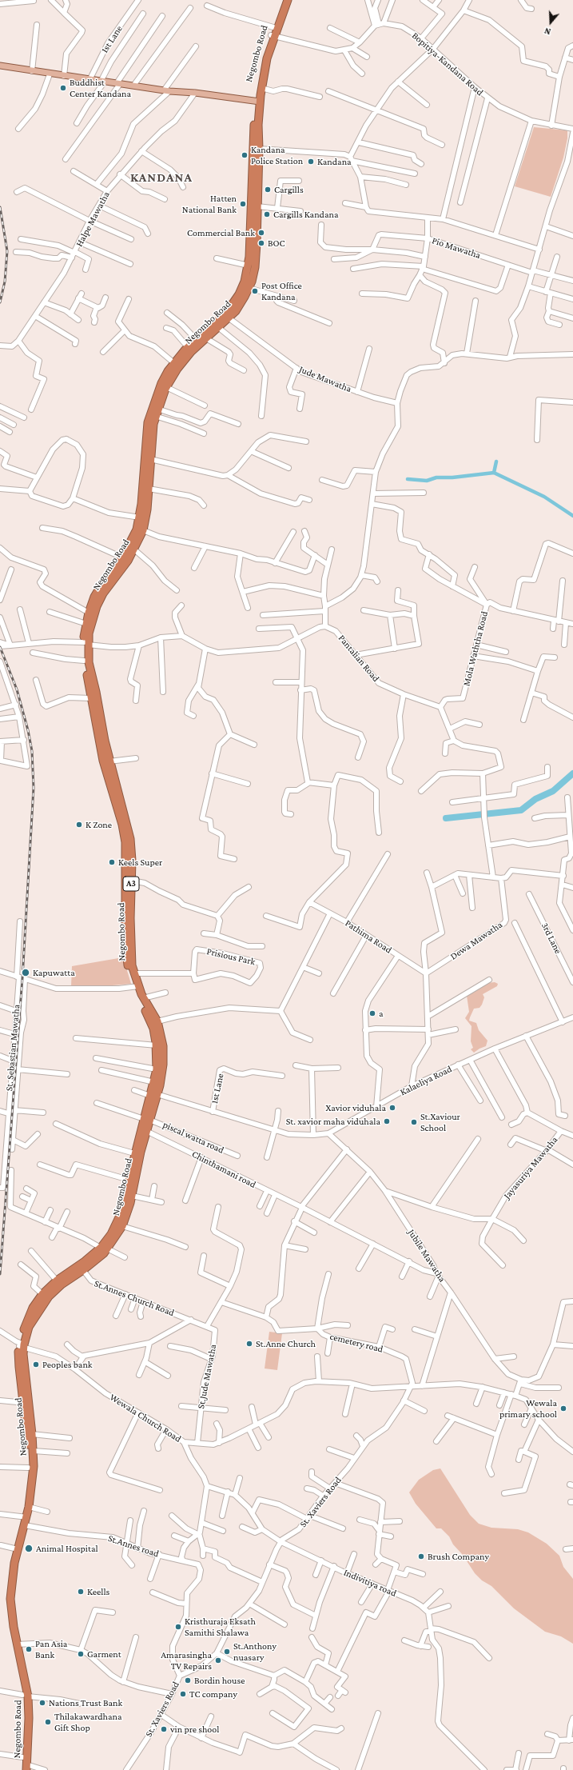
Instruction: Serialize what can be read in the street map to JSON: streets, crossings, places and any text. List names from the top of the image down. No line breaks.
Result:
{"streets":{"highway":["Negombo Road","A3"],"street":["1st Lane","Bopitiya-Kandana Road","Halpe Mawatha","Pio Mawatha","Jude Mawatha","Mola Waththa Road","Pantalian Road","Pathima Road","3rd Lane","Dewa Mawatha","Prisious Park","St. Sebastian Mawatha","Kalaeliya Road","piscal watta road","Jayasuriya Mawatha","Chinthamani road","Jubile Mawatha","St.Annes Church Road","cemetery road","St.Jude Mawatha","Wewala Church Road","St. Xaviers Road","St.Annes road","Indivitiya road"]},"crossings":[["1st Lane","Kalaeliya Road"],["Negombo Road","Jude Mawatha"],["Negombo Road","Prisious Park"],["Negombo Road","Kalaeliya Road"],["Negombo Road","piscal watta road"],["Negombo Road","Chinthamani road"],["Negombo Road","St.Annes Church Road"],["Negombo Road","Wewala Church Road"],["Negombo Road","St.Annes road"],["Mola Waththa Road","Pantalian Road"],["Pathima Road","Dewa Mawatha"],["Kalaeliya Road","Jubile Mawatha"],["Chinthamani road","Jubile Mawatha"],["St.Annes Church Road","St.Jude Mawatha"],["cemetery road","Wewala Church Road"],["cemetery road","St. Xaviers Road"],["St.Jude Mawatha","Wewala Church Road"],["Wewala Church Road","St. Xaviers Road"],["St. Xaviers Road","St.Annes road"],["St. Xaviers Road","Indivitiya road"]],"districts":["KANDANA"],"places":["Buddhist Center Kandana","Kandana Police Station","Kandana","Cargills","Hatten National Bank","Cargills Kandana","Commercial Bank","BOC","Post Office Kandana","K Zone","Keels Super","Kapuwatta","a","Xavior viduhala","St. xavior maha viduhala","St.Xaviour School","St.Anne Church","Peoples bank","Wewala primary school","Animal Hospital","Brush Company","Keells","Kristhuraja Eksath Samithi Shalawa","Pan Asia Bank","St.Anthony nuasary","Garment","Amarasingha TV Repairs","Bordin house","TC company","Nations Trust Bank","Thilakawardhana Gift Shop","vin pre shool"],"north":"bottom"}
